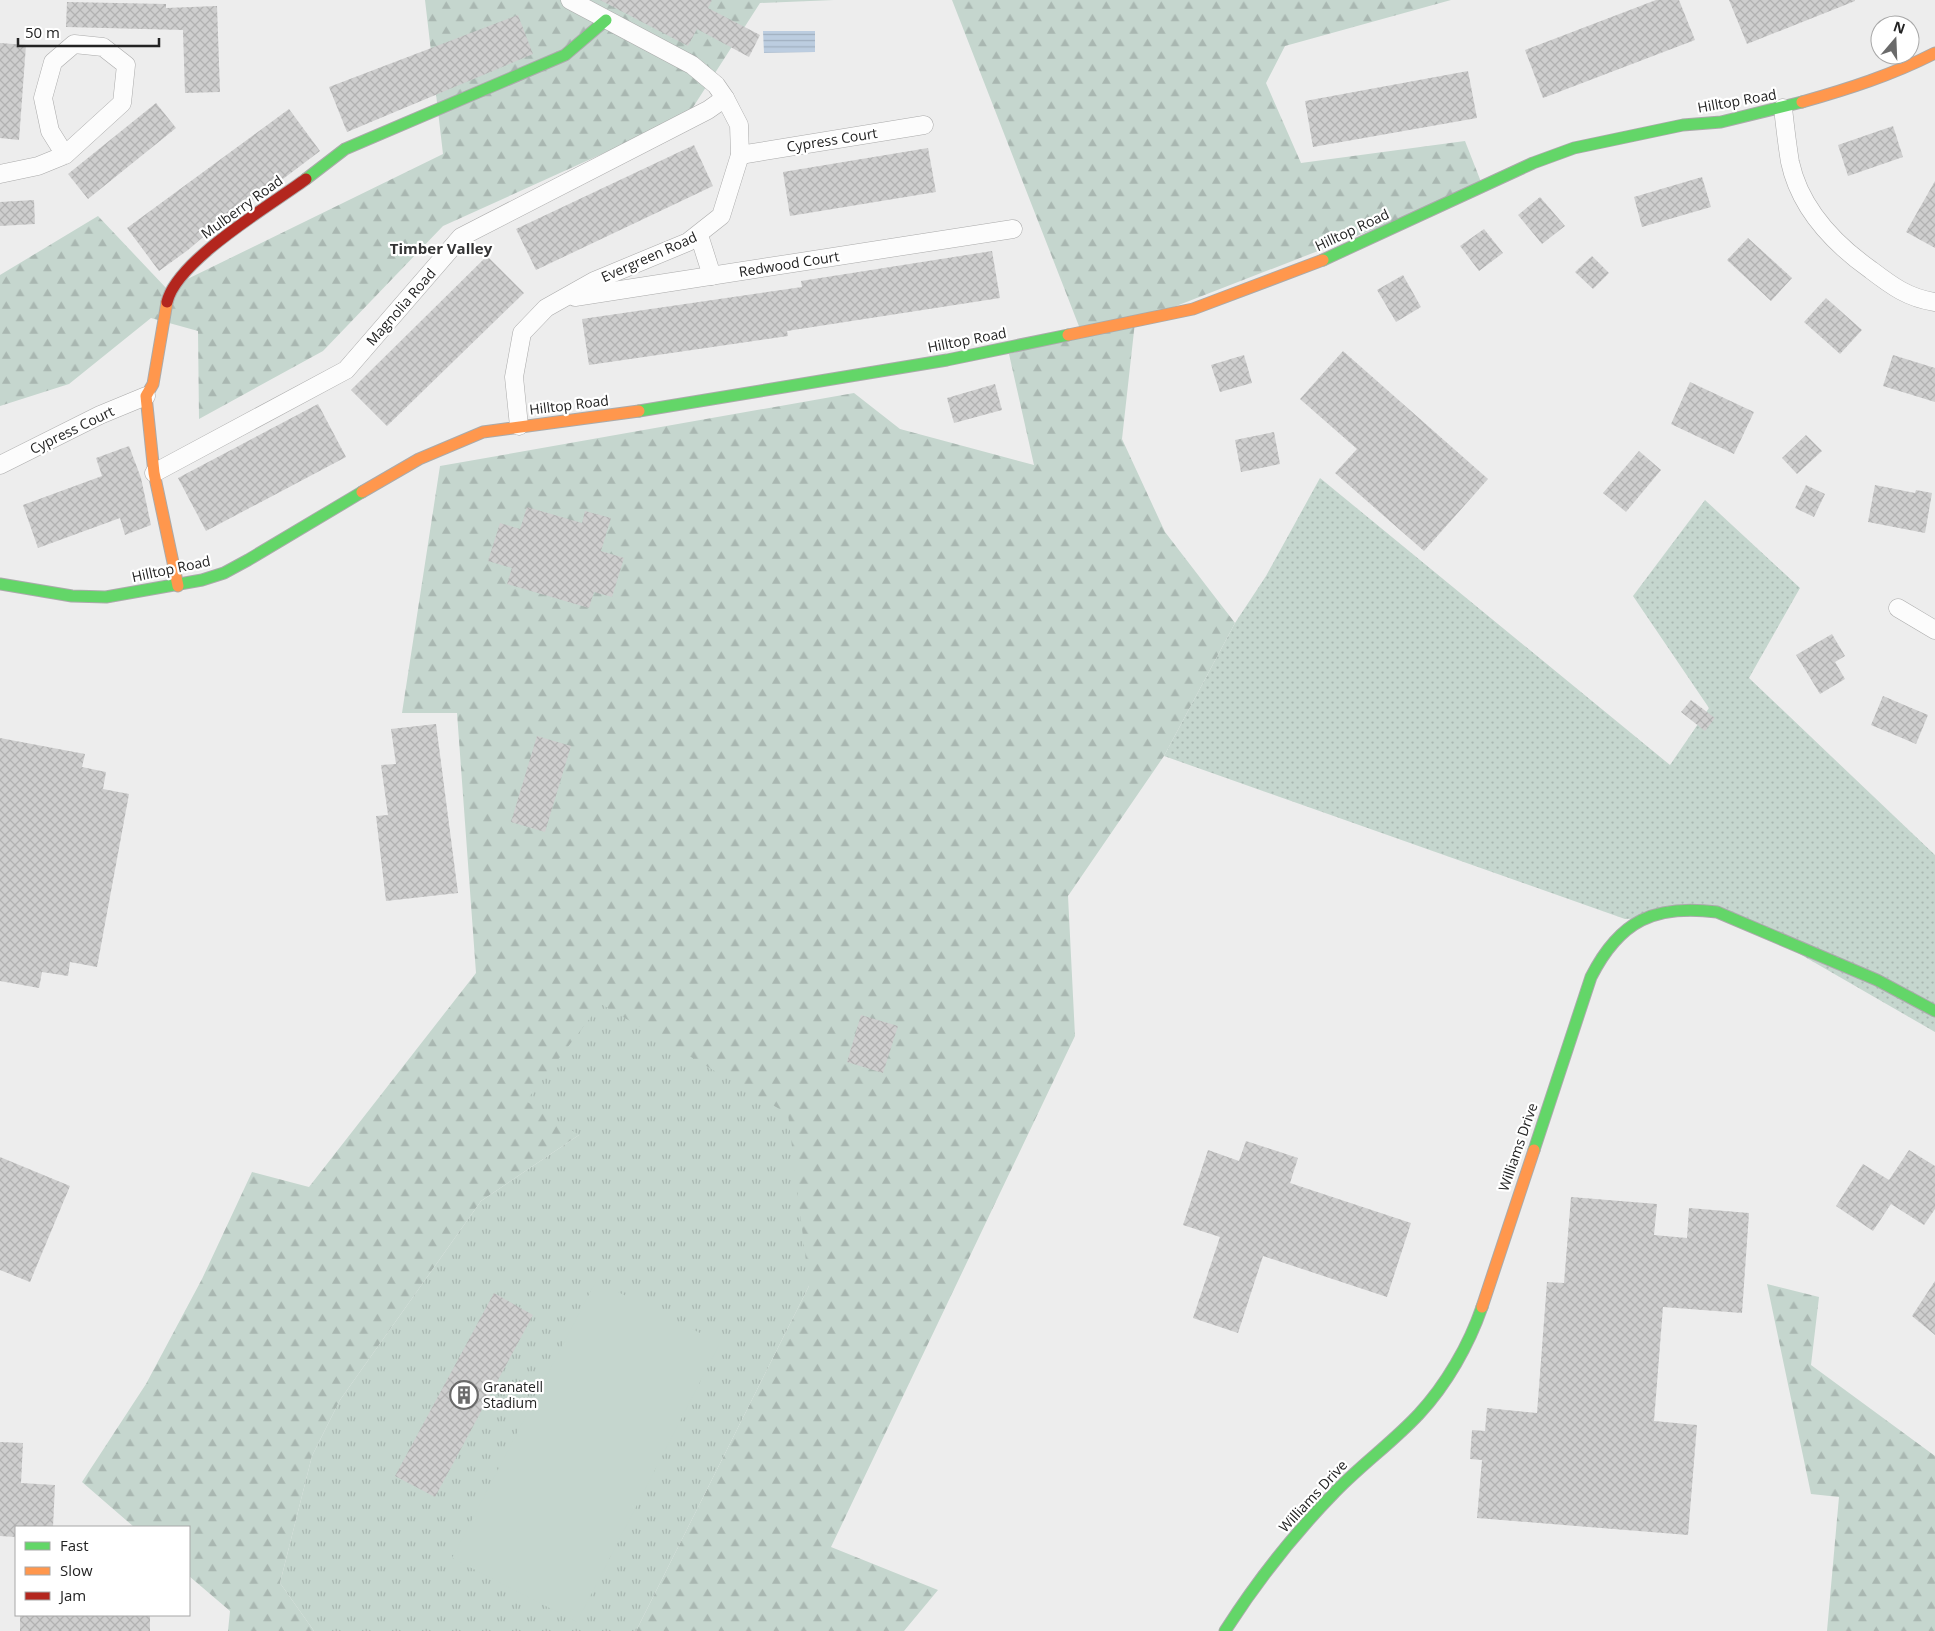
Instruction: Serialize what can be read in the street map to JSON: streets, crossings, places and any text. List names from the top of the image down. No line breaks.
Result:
{"streets":{"street":["Hilltop Road","Cypress Court","Mulberry Road","Evergreen Road","Redwood Court","Magnolia Road","Williams Drive"]},"crossings":[["Hilltop Road","Mulberry Road"],["Hilltop Road","Evergreen Road"],["Cypress Court","Mulberry Road"],["Cypress Court","Evergreen Road"],["Mulberry Road","Evergreen Road"],["Mulberry Road","Magnolia Road"],["Evergreen Road","Redwood Court"],["Evergreen Road","Magnolia Road"]],"districts":["Timber Valley"],"places":{"building":["Granatell Stadium"]},"legend":["Fast","Slow","Jam"],"scale_bar":"50 m","north":"top"}
